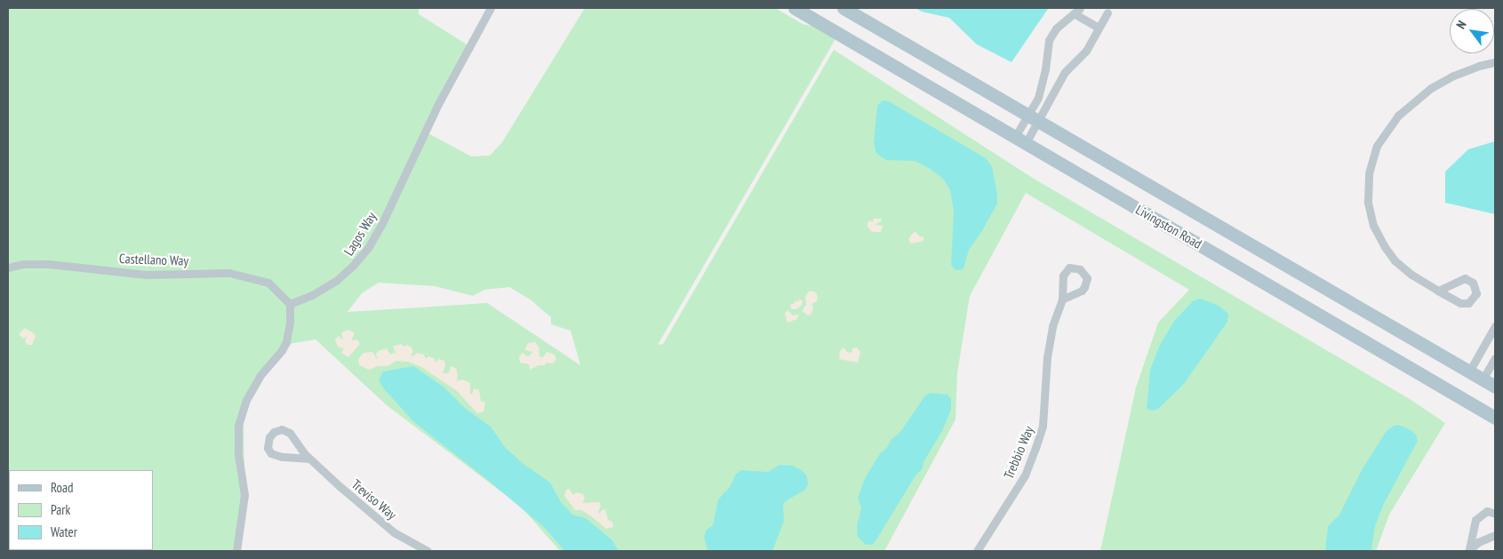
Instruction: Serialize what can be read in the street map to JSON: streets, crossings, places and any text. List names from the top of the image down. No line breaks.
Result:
{"streets":{"main road":["Livingston Road"],"street":["Lagos Way","Castellano Way","Trebbio Way","Treviso Way"]},"crossings":[["Lagos Way","Castellano Way"]],"legend":["Road","Park","Water"],"north":"top left"}
